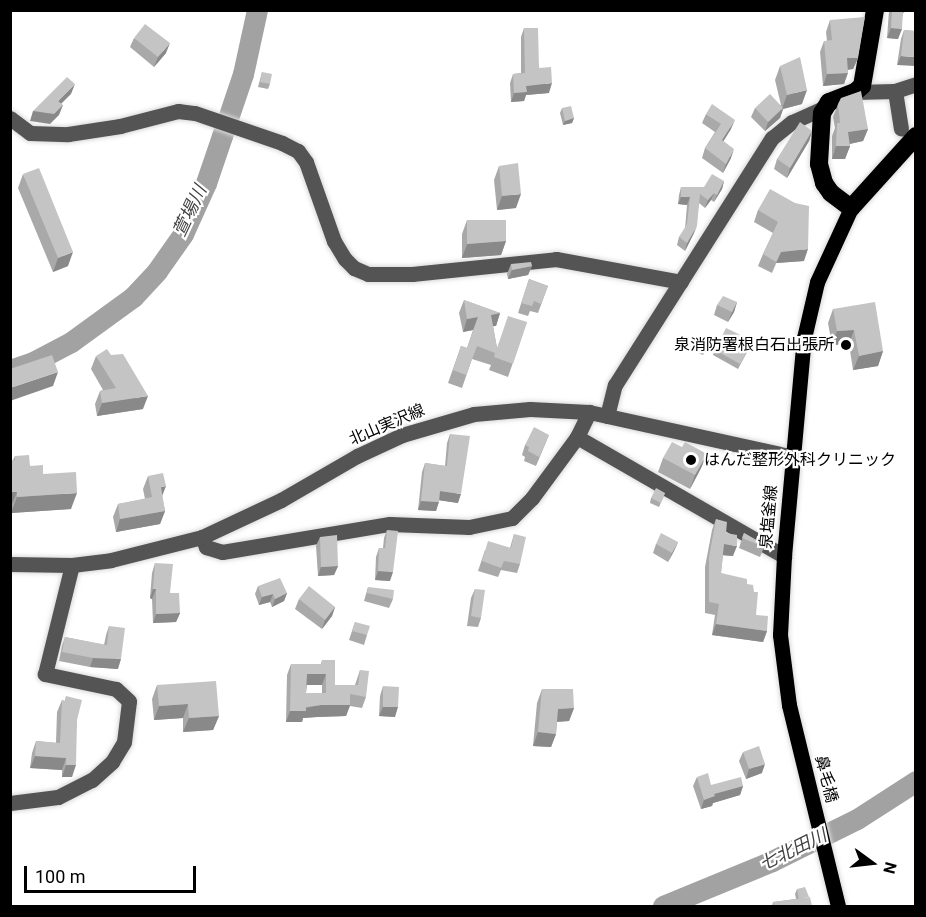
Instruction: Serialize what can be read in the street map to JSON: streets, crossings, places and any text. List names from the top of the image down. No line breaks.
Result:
{"streets":{"main road":["泉塩釜線","鼻毛橋"],"street":["北山実沢線"]},"crossings":[["北山実沢線","泉塩釜線"],["泉塩釜線","鼻毛橋"]],"water":["萱場川","七北田川"],"places":["泉消防署根白石出張所","はんだ整形外科クリニック"],"scale_bar":"100 m","north":"right"}
